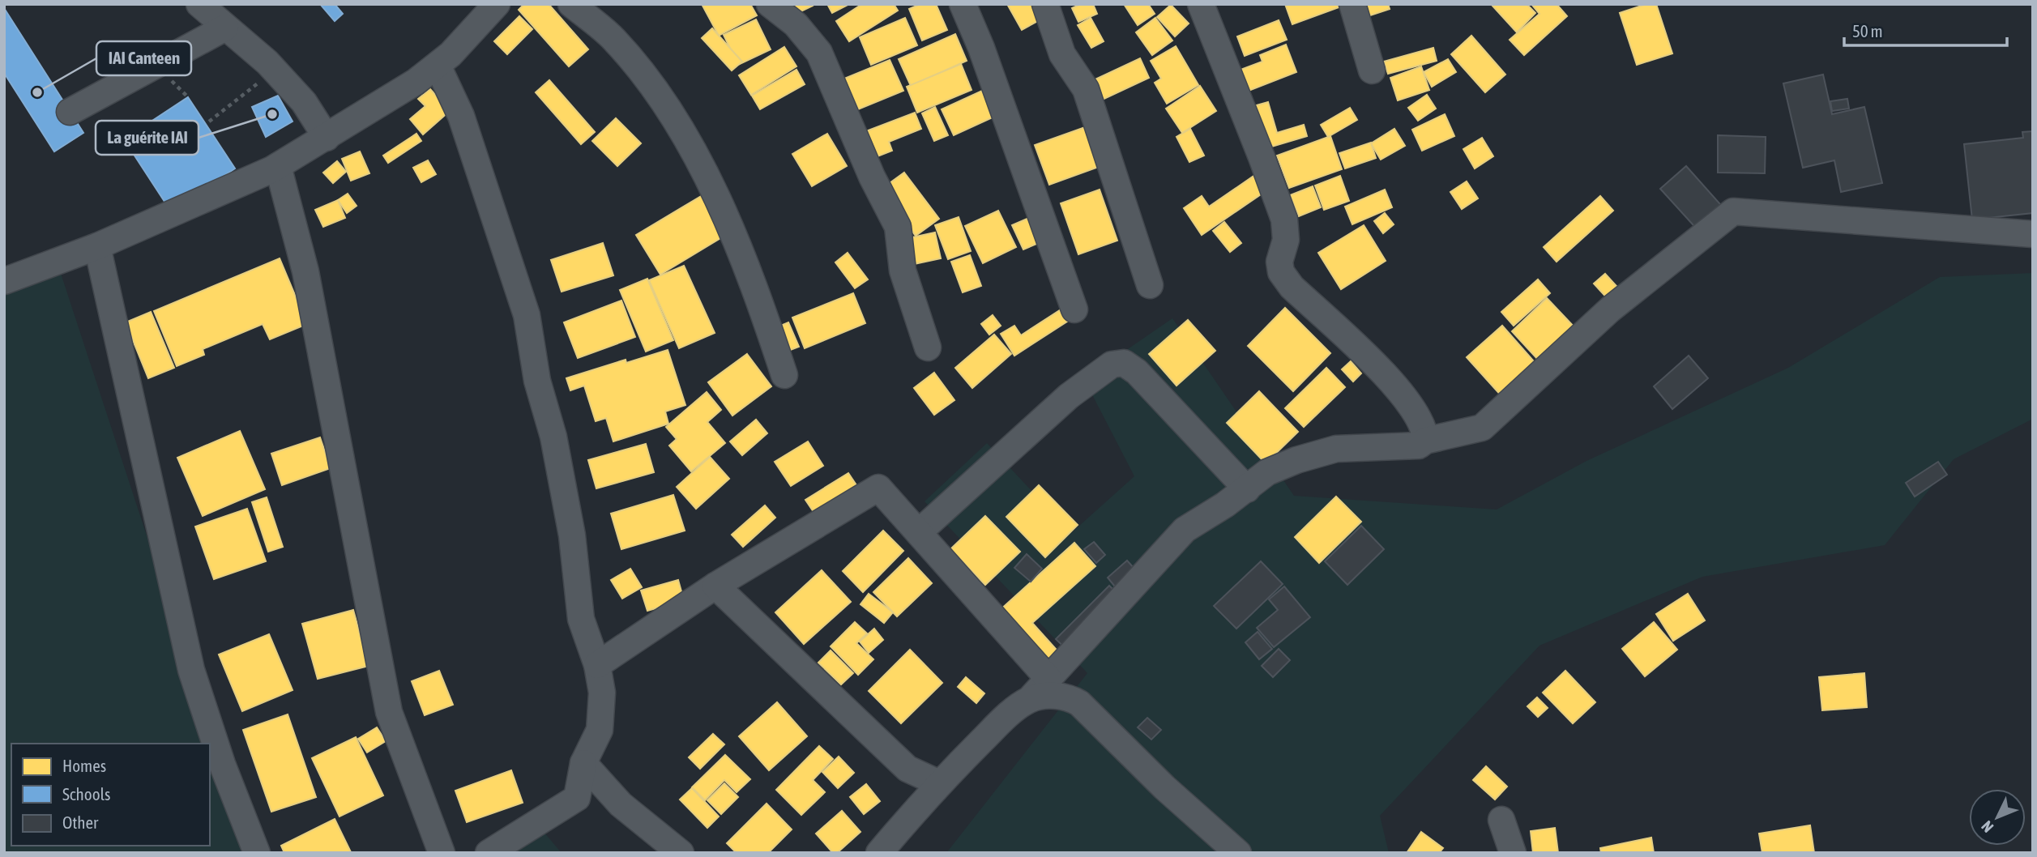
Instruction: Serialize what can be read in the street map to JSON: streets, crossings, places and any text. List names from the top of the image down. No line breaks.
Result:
{"places":["IAI Canteen","La guérite IAI"],"legend":["Homes","Schools","Other"],"scale_bar":"50 m","north":"bottom left"}
